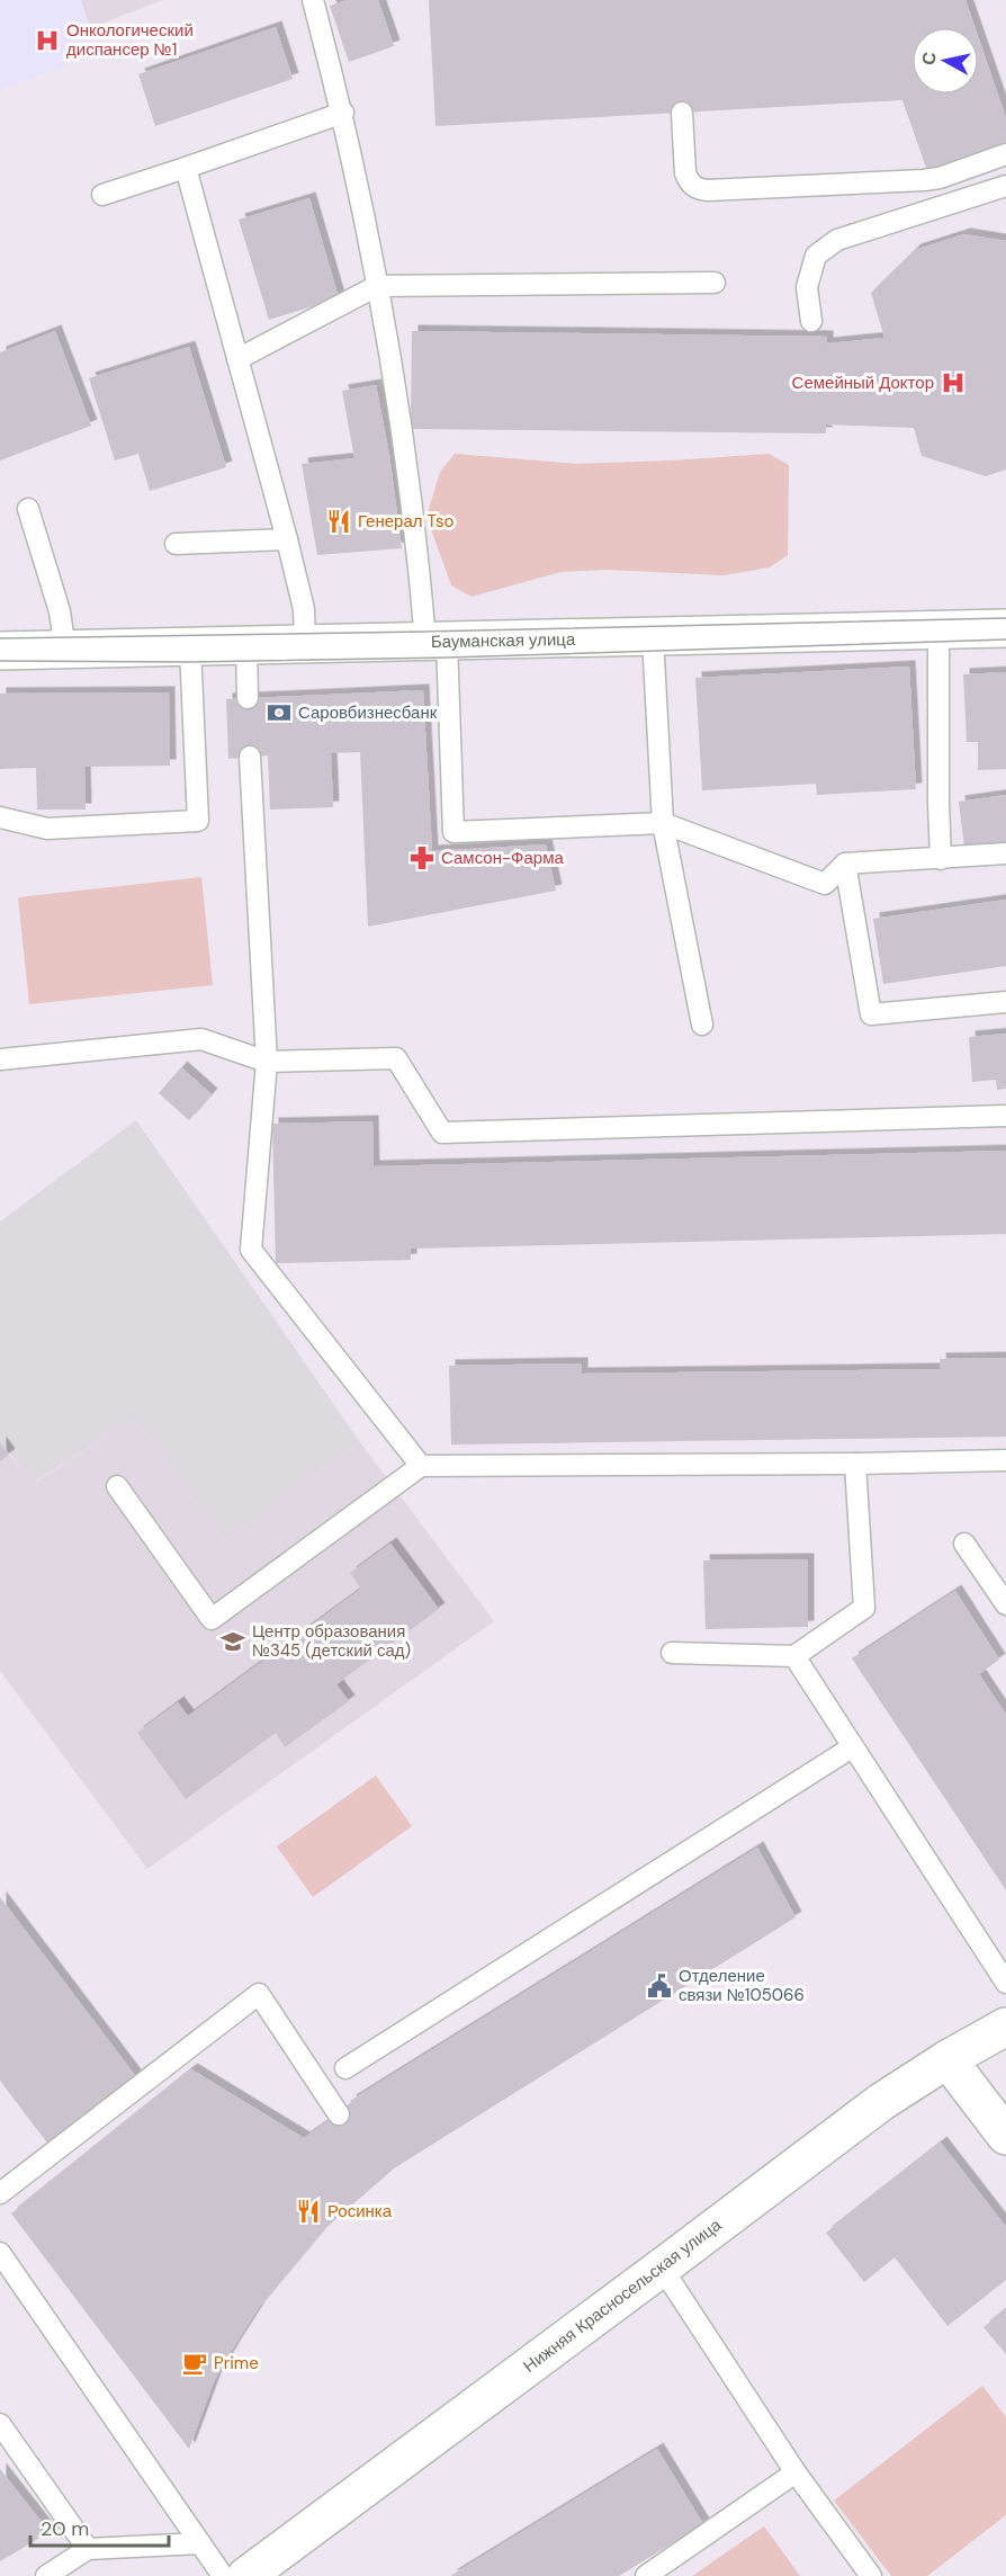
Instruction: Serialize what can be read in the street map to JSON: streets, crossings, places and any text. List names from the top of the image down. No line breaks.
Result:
{"streets":{"street":["Бауманская улица","Нижняя Красносельская улица"]},"places":{"hospital":["Онкологический диспансер №1","Семейный Доктор"],"restaurant":["Генерал Tso","Росинка"],"bank":["Саровбизнесбанк"],"pharmacy":["Самсон-Фарма"],"school or university":["Центр образования №345 (детский сад)"],"public building":["Отделение связи №105066"],"cafe":["Prime"]},"scale_bar":"20 m","north":"left"}
